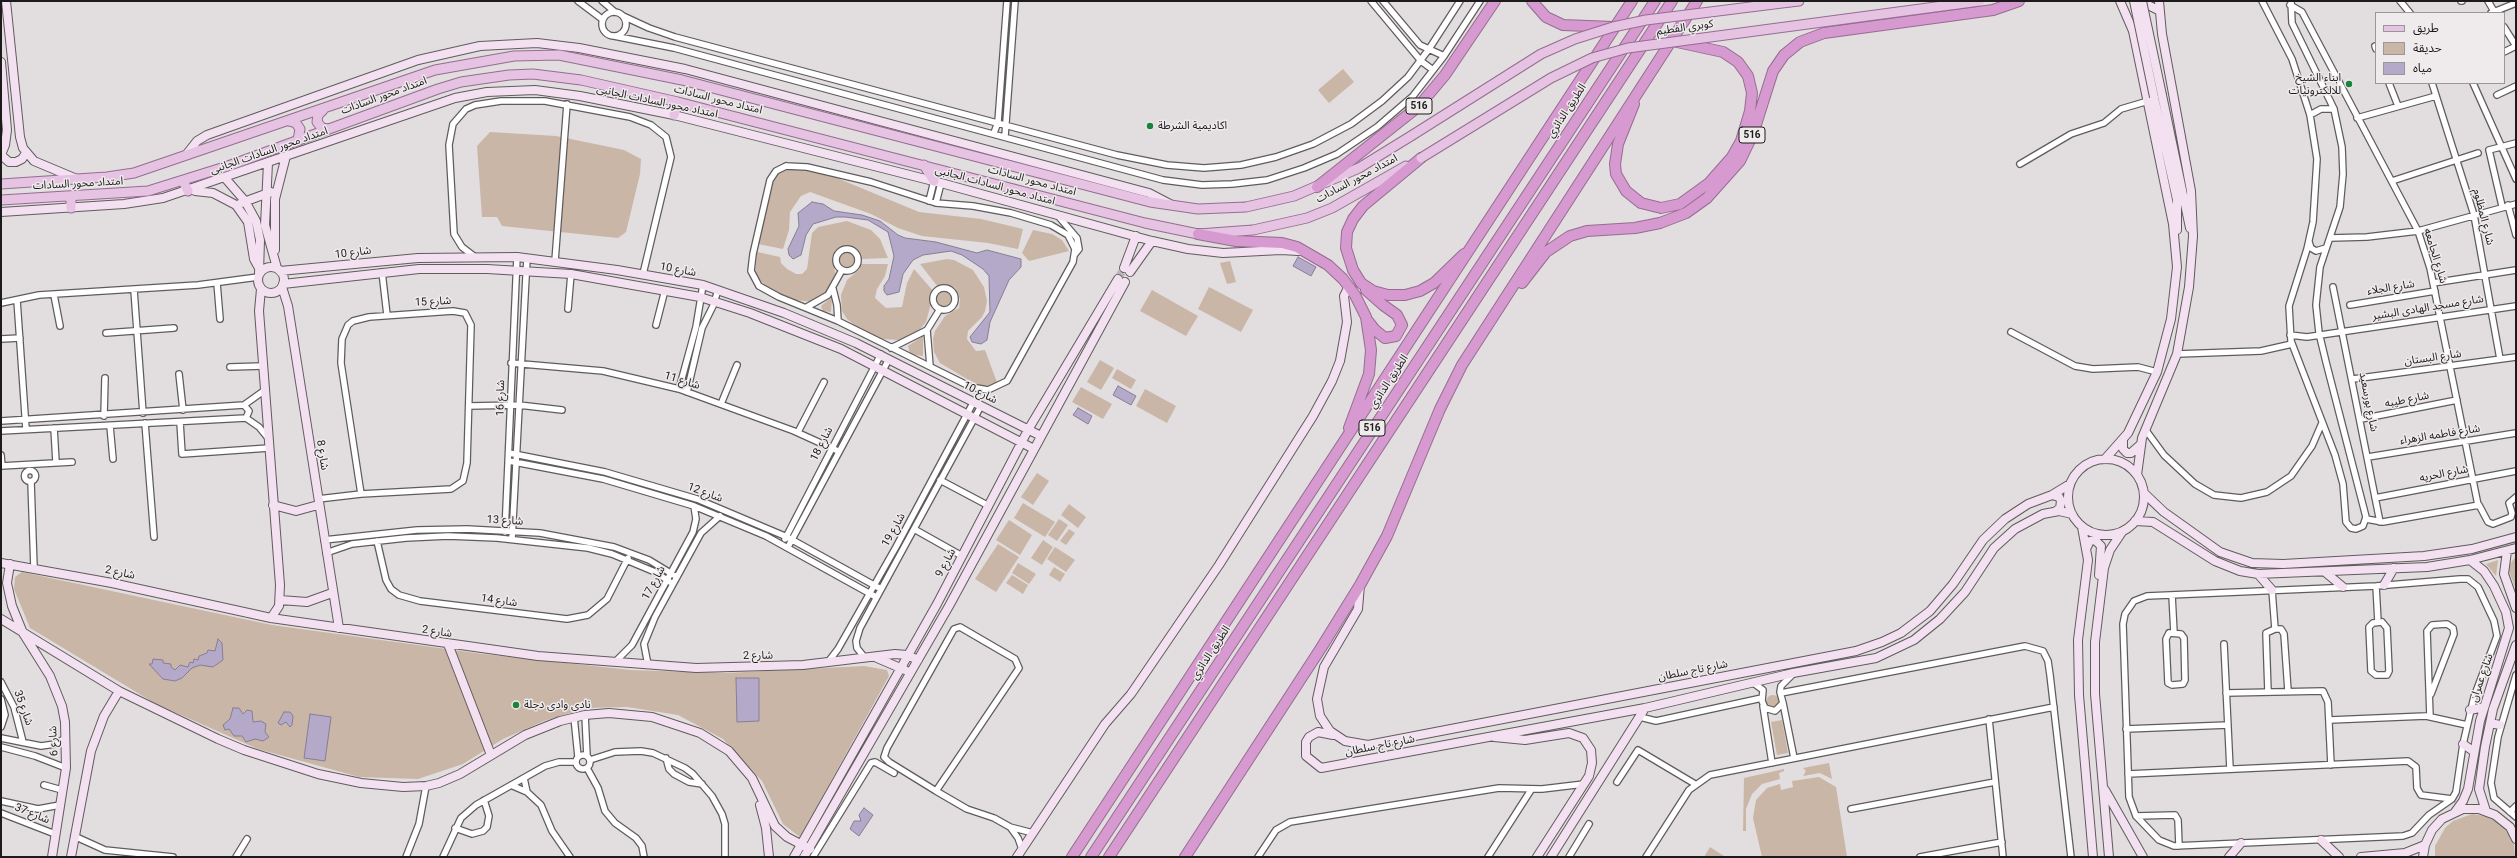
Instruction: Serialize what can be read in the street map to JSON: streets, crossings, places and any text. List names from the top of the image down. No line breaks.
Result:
{"streets":{"highway":["516","الطريق الدائري"],"main road":["كوبري الفطيم","امتداد محور السادات"],"street":["امتداد محور السادات الجانبى","شارع المظلوم","شارع 10","شارع الجامعه","شارع الجلاء","شارع 15","شارع مسجد الهادى البشير","شارع البستان","شارع 11","شارع 16","شارع طيبه","شارع بورسعيد","شارع فاطمه الزهراء","شارع 18","شارع 8","شارع الحريه","شارع 12","شارع 13","شارع 19","شارع 9","شارع 2","شارع 17","شارع 14","شارع تاج سلطان","شارع عمران","شارع 35","شارع 6","شارع 37"]},"crossings":[["كوبري الفطيم","امتداد محور السادات"],["كوبري الفطيم","516"],["امتداد محور السادات","516"],["امتداد محور السادات الجانبى","516"],["516","الطريق الدائري"],["516","شارع تاج سلطان"],["شارع المظلوم","شارع مسجد الهادى البشير"],["شارع المظلوم","شارع البستان"],["شارع 10","شارع 16"],["شارع 10","شارع 18"],["شارع 10","شارع 8"],["شارع 10","شارع 19"],["شارع 10","شارع 9"],["شارع الجامعه","شارع الجلاء"],["شارع الجامعه","شارع مسجد الهادى البشير"],["شارع الجامعه","شارع البستان"],["شارع الجامعه","شارع طيبه"],["شارع الجامعه","شارع فاطمه الزهراء"],["شارع الجامعه","شارع الحريه"],["شارع 15","شارع 8"],["شارع مسجد الهادى البشير","شارع بورسعيد"],["شارع البستان","شارع بورسعيد"],["شارع 11","شارع 16"],["شارع 11","شارع 18"],["شارع 16","شارع 12"],["شارع 16","شارع 13"],["شارع طيبه","شارع بورسعيد"],["شارع بورسعيد","شارع فاطمه الزهراء"],["شارع بورسعيد","شارع الحريه"],["شارع 18","شارع 12"],["شارع 8","شارع 13"],["شارع 8","شارع 2"],["شارع 12","شارع 19"],["شارع 12","شارع 17"],["شارع 13","شارع 17"],["شارع 13","شارع 14"],["شارع 19","شارع 2"],["شارع 9","شارع 2"],["شارع 2","شارع 17"],["شارع 6","شارع 37"]],"places":["ابناء الشيخ للالكترونيات","اكاديمية الشرطة","نادى وادى دجلة"],"legend":["طريق","حديقة","مياه"]}
